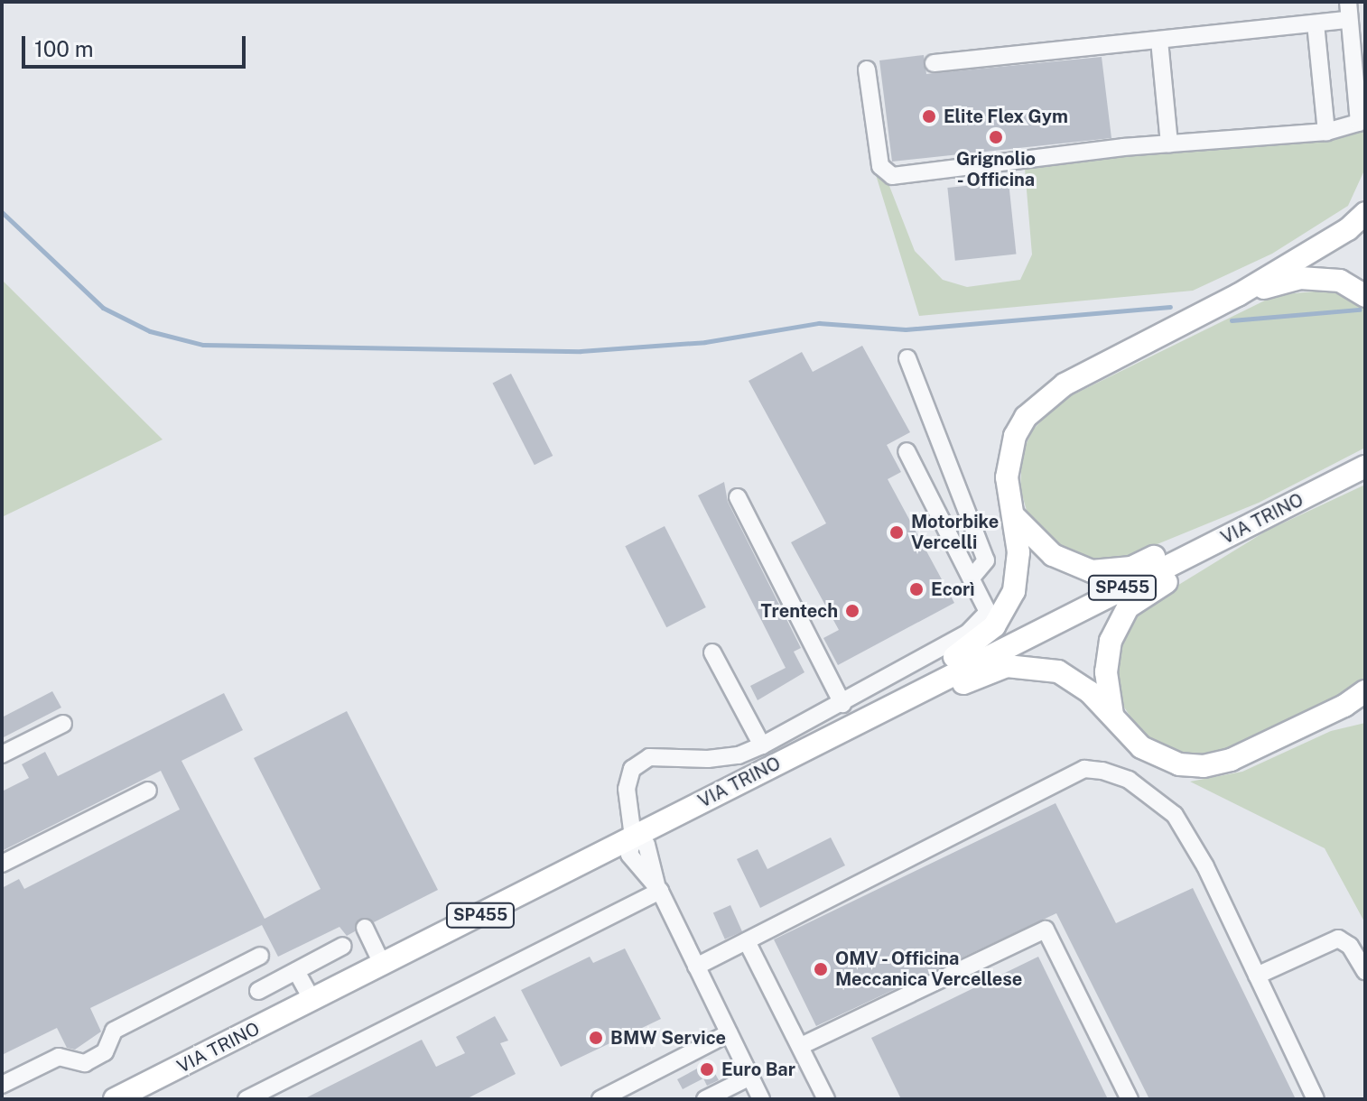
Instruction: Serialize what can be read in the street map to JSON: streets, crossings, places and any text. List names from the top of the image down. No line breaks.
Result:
{"streets":{"main road":["VIA TRINO","SP455"]},"places":["Elite Flex Gym","Grignolio - Officina","Motorbike Vercelli","Ecorì","Trentech","OMV - Officina Meccanica Vercellese","BMW Service","Euro Bar"],"scale_bar":"100 m"}
